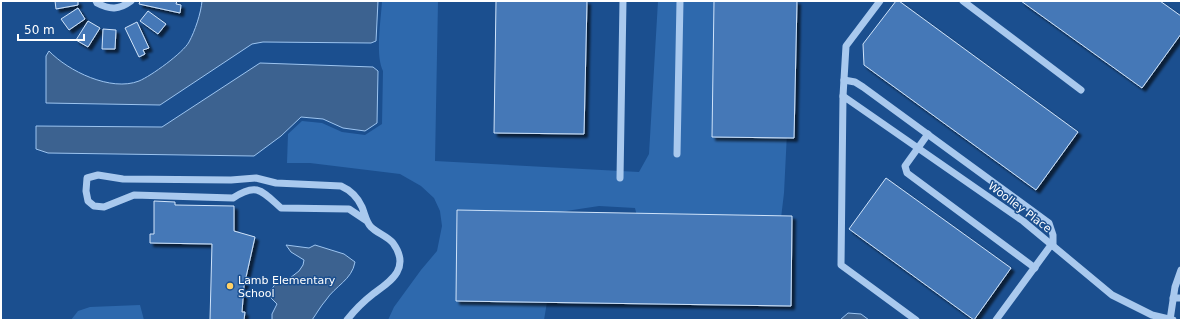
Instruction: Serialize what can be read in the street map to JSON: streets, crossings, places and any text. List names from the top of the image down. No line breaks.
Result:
{"streets":{"street":["Woolley Place"]},"places":["Lamb Elementary School"],"scale_bar":"50 m"}
